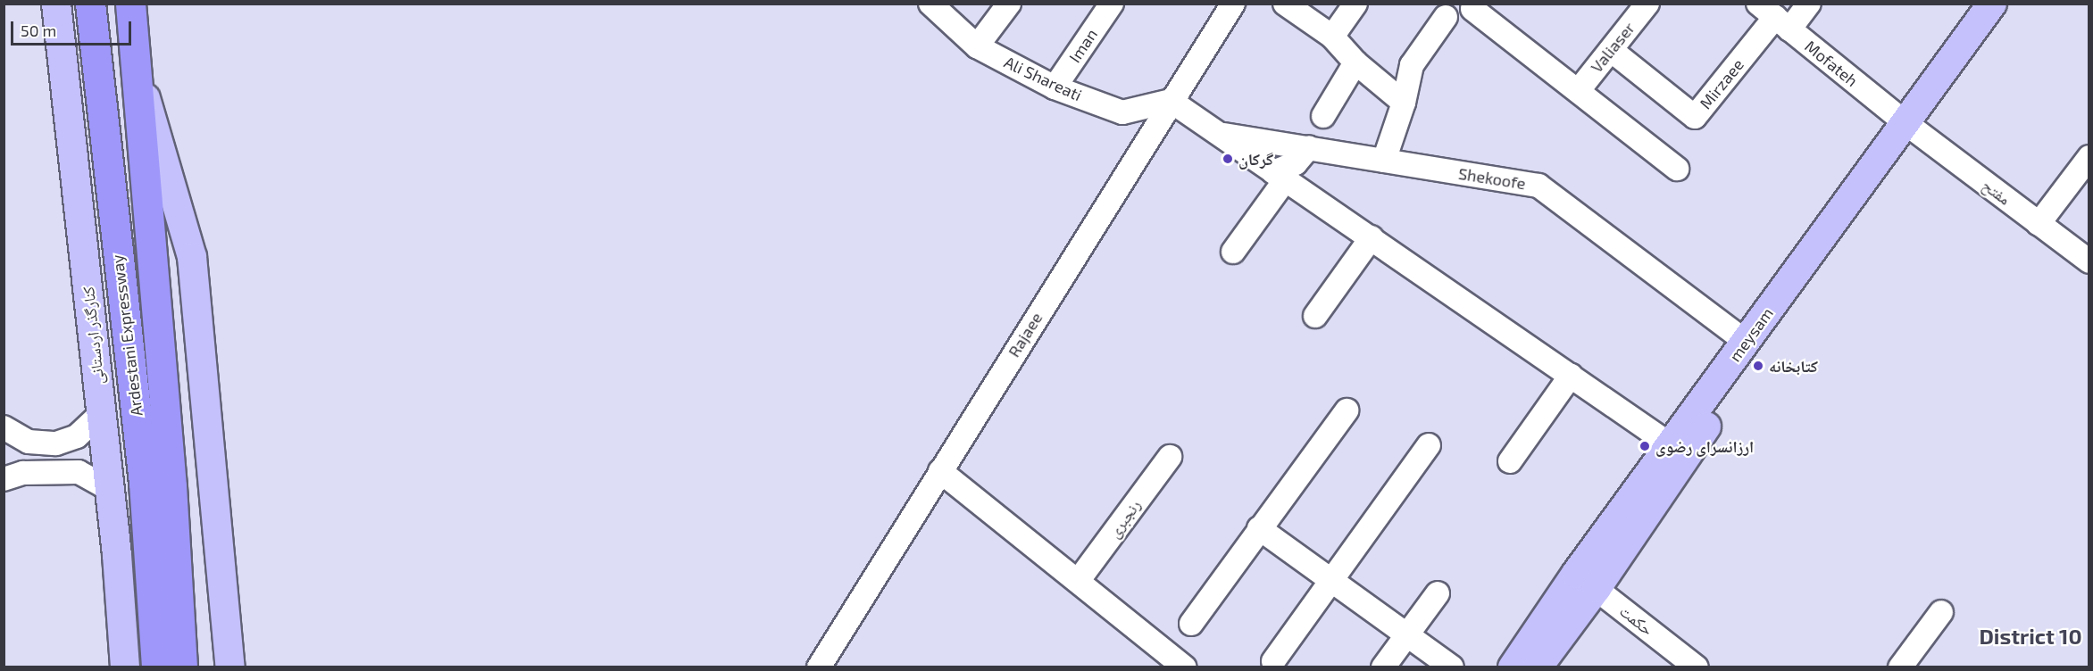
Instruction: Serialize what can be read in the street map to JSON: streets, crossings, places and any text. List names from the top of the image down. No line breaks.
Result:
{"streets":{"highway":["Ardestani Expressway"],"main road":["meysam","کنارگذر اردستانی"],"street":["Iman","Valiaser","Mofateh","Ali Shareati","Mirzaee","Shekoofe","مفتح","Rajaee","رنجبری","حکمت"]},"crossings":[["Iman","Ali Shareati"],["Valiaser","Mirzaee"],["Mofateh","Mirzaee"],["Mofateh","مفتح"],["Mofateh","meysam"],["Ali Shareati","Rajaee"],["Shekoofe","meysam"],["مفتح","meysam"],["meysam","حکمت"]],"districts":["District 10"],"places":["گرکان","کتابخانه","ارزانسرای رضوی"],"scale_bar":"50 m"}
